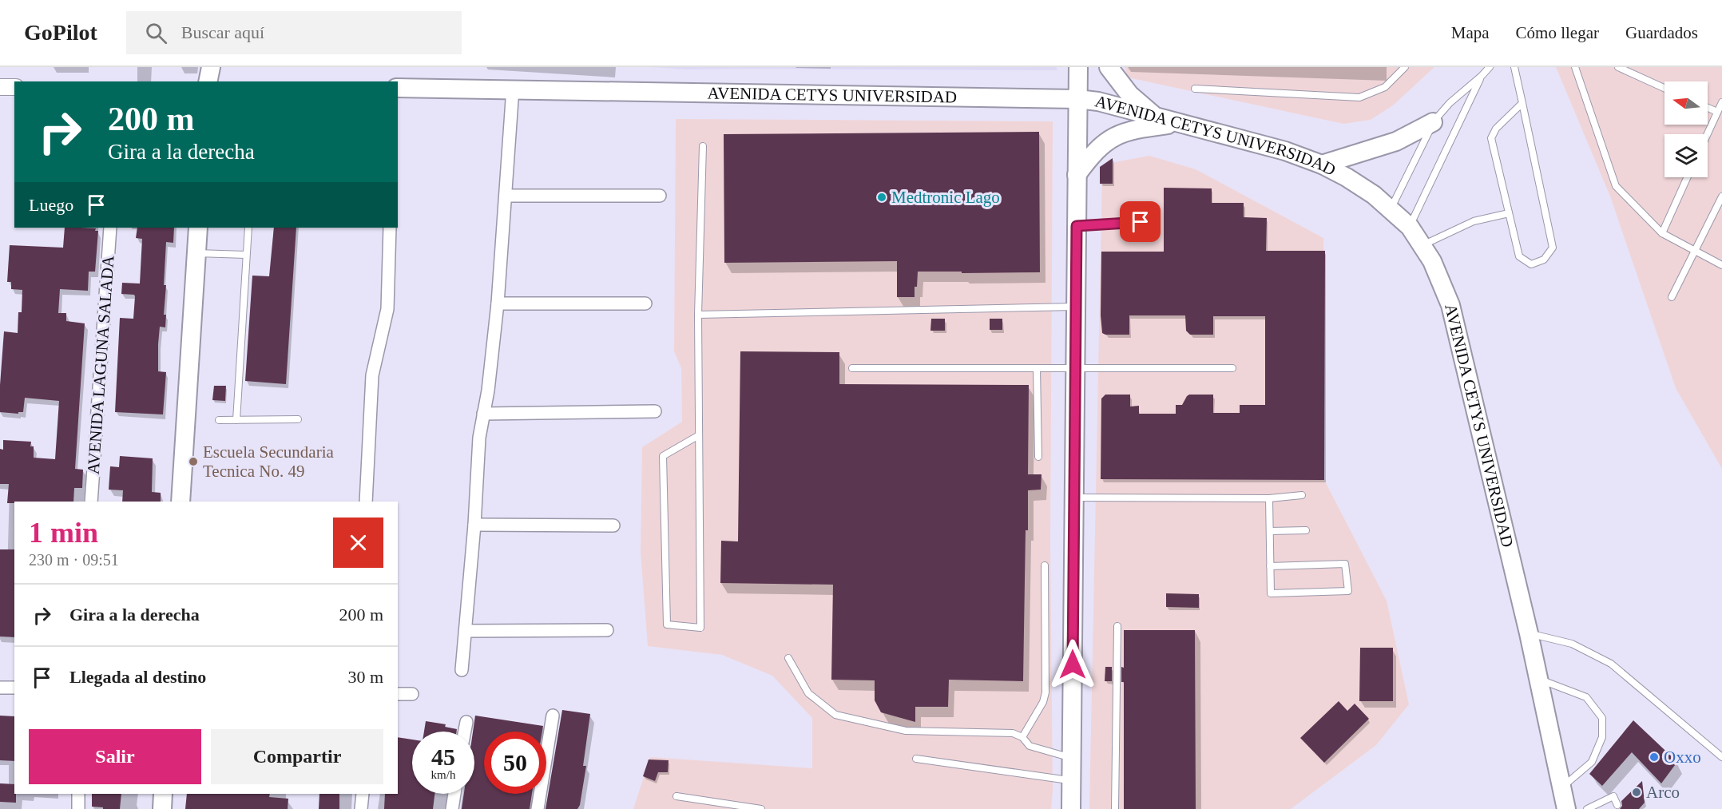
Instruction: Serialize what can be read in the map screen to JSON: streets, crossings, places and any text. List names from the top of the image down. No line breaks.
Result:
{"streets":{"main road":["AVENIDA CETYS UNIVERSIDAD"],"street":["AVENIDA LAGUNA SALADA"]},"places":["Medtronic Lago","Escuela Secundaria Tecnica No. 49","Oxxo","Arco"],"north":"left","page":{"header":"GoPilot","search":"Buscar aquí","nav":["Mapa","Cómo llegar","Guardados"],"turn":["200 m","Gira a la derecha"],"then":"Luego","heading":["1 min","230 m · 09:51"],"list":[{"name":"Gira a la derecha","value":"200 m"},{"name":"Llegada al destino","value":"30 m"}],"buttons":["Salir","Compartir"],"speed":"45 km/h","limit":"50"}}
